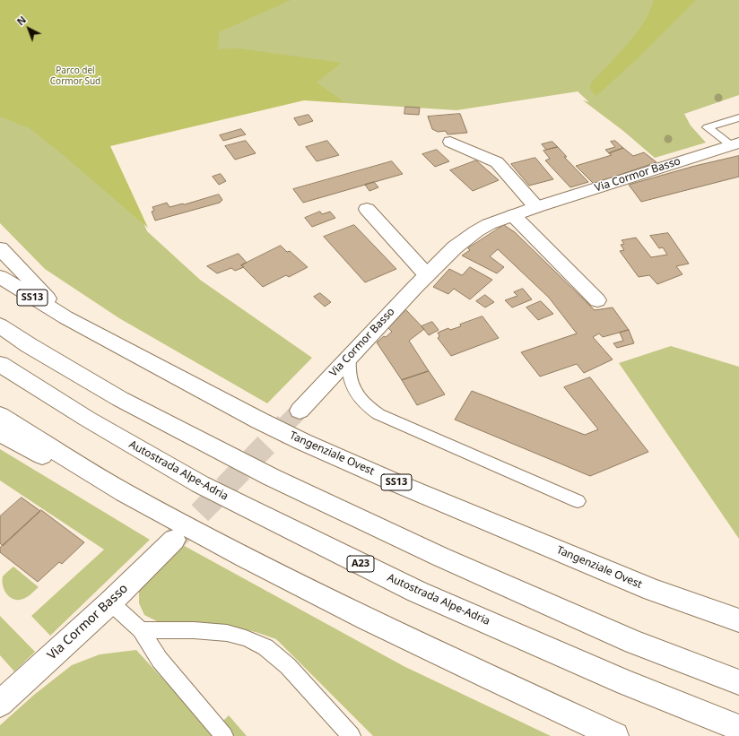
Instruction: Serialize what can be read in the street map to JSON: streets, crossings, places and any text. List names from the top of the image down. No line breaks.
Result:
{"streets":{"main road":["Via Cormor Basso","SS13","Tangenziale Ovest","Autostrada Alpe-Adria","A23"]},"parks":["Parco del Cormor Sud"],"north":"top left"}
